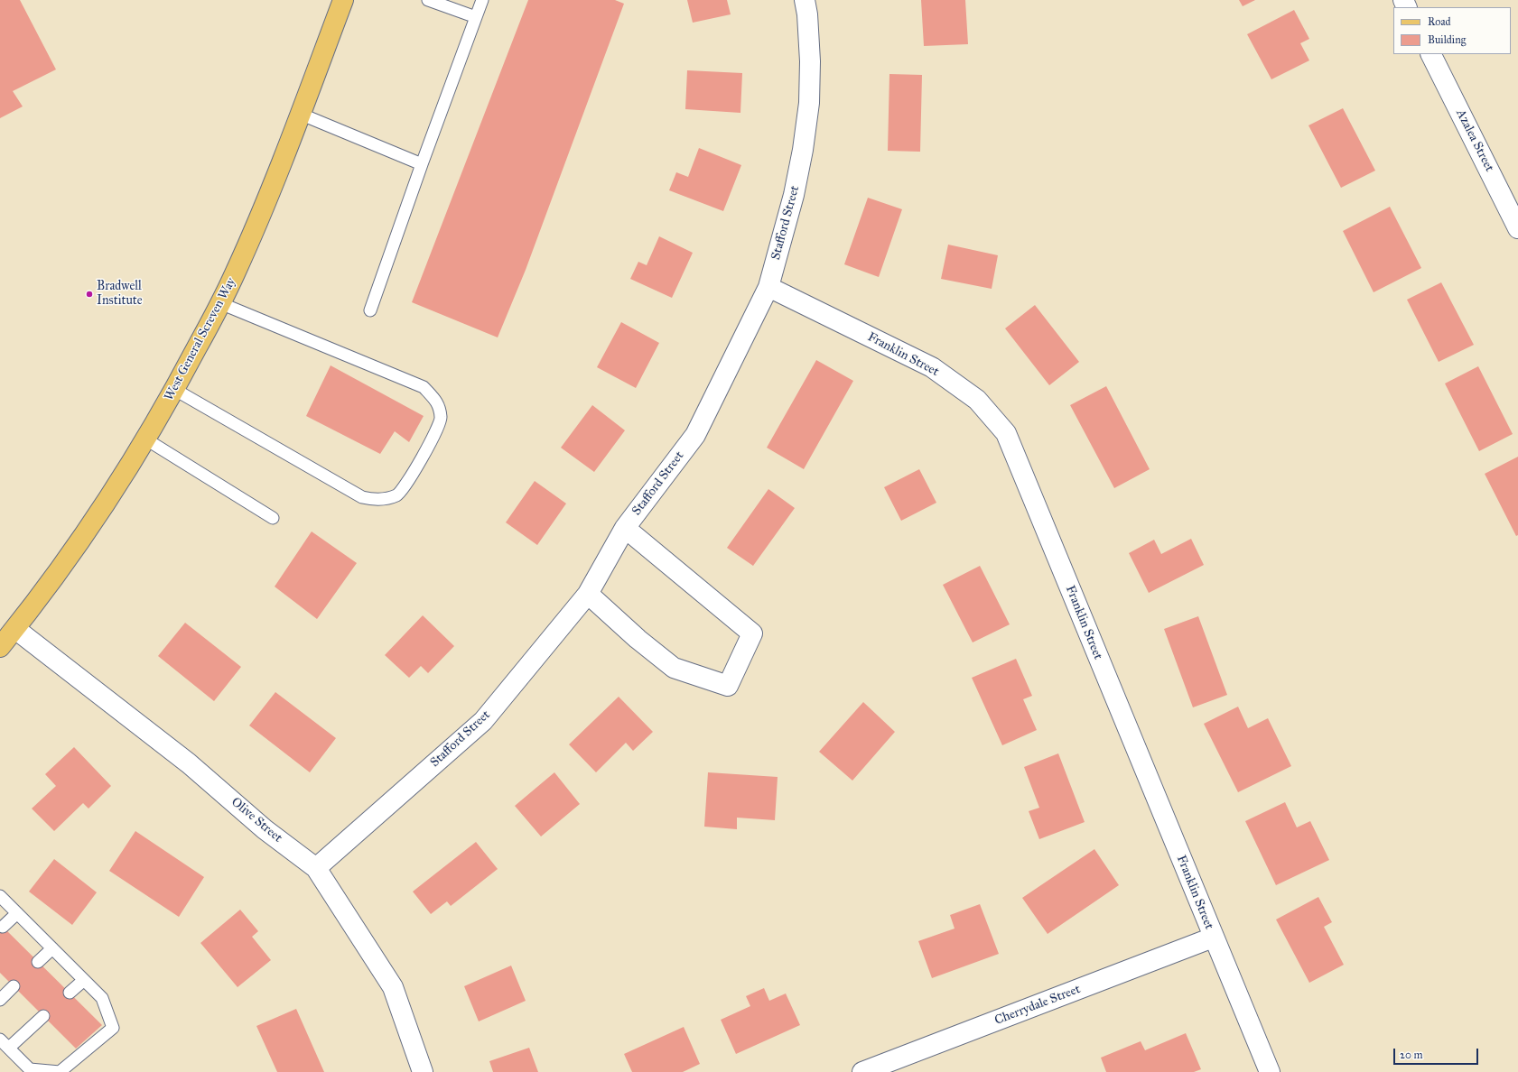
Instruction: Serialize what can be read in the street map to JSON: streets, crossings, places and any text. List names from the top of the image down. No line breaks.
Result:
{"streets":{"main road":["West General Screven Way"],"street":["Azalea Street","Stafford Street","Franklin Street","Olive Street","Cherrydale Street"]},"crossings":[["Stafford Street","Franklin Street"],["Stafford Street","Olive Street"],["West General Screven Way","Olive Street"],["Franklin Street","Cherrydale Street"]],"places":["Bradwell Institute"],"legend":["Road","Building"],"scale_bar":"20 m"}
